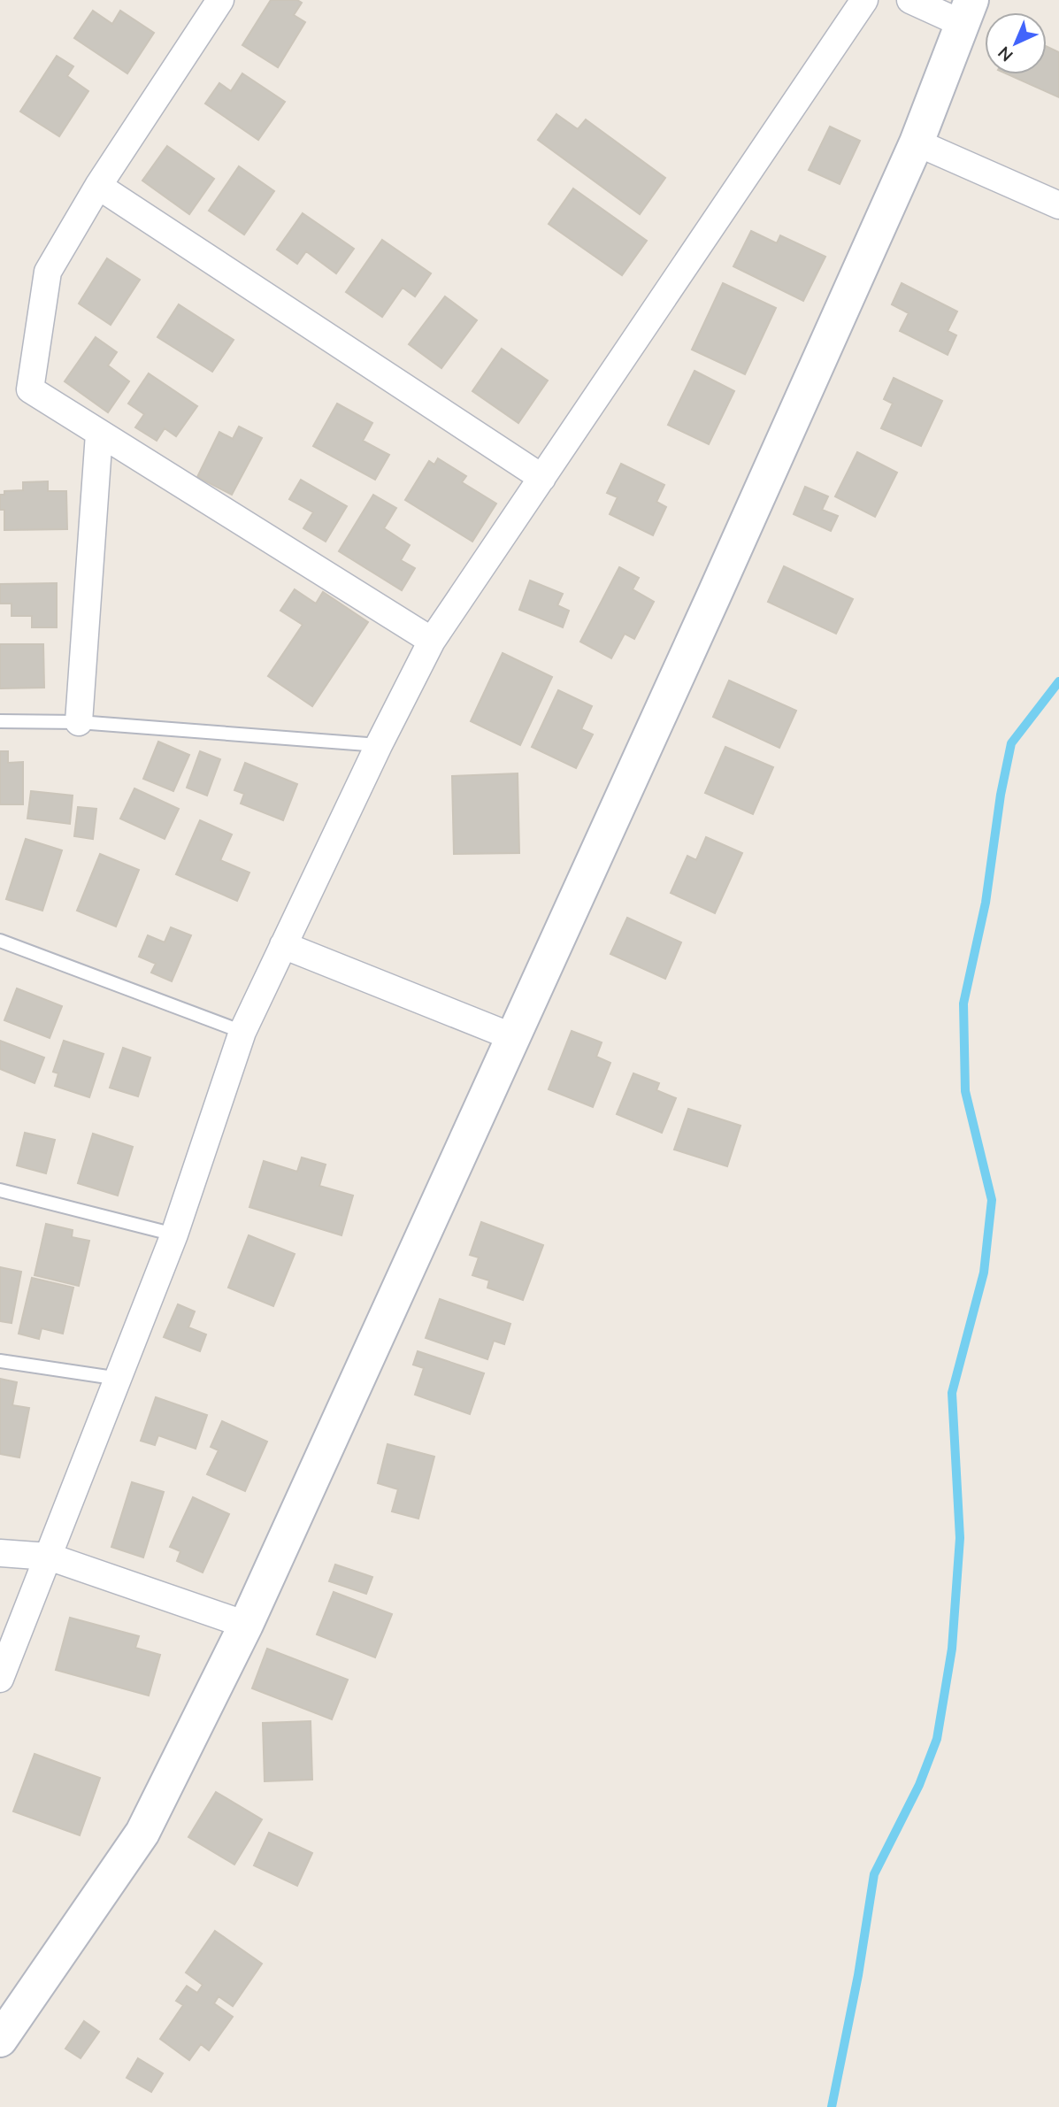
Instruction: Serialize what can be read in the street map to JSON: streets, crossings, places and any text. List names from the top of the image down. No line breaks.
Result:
{"north":"bottom left"}
